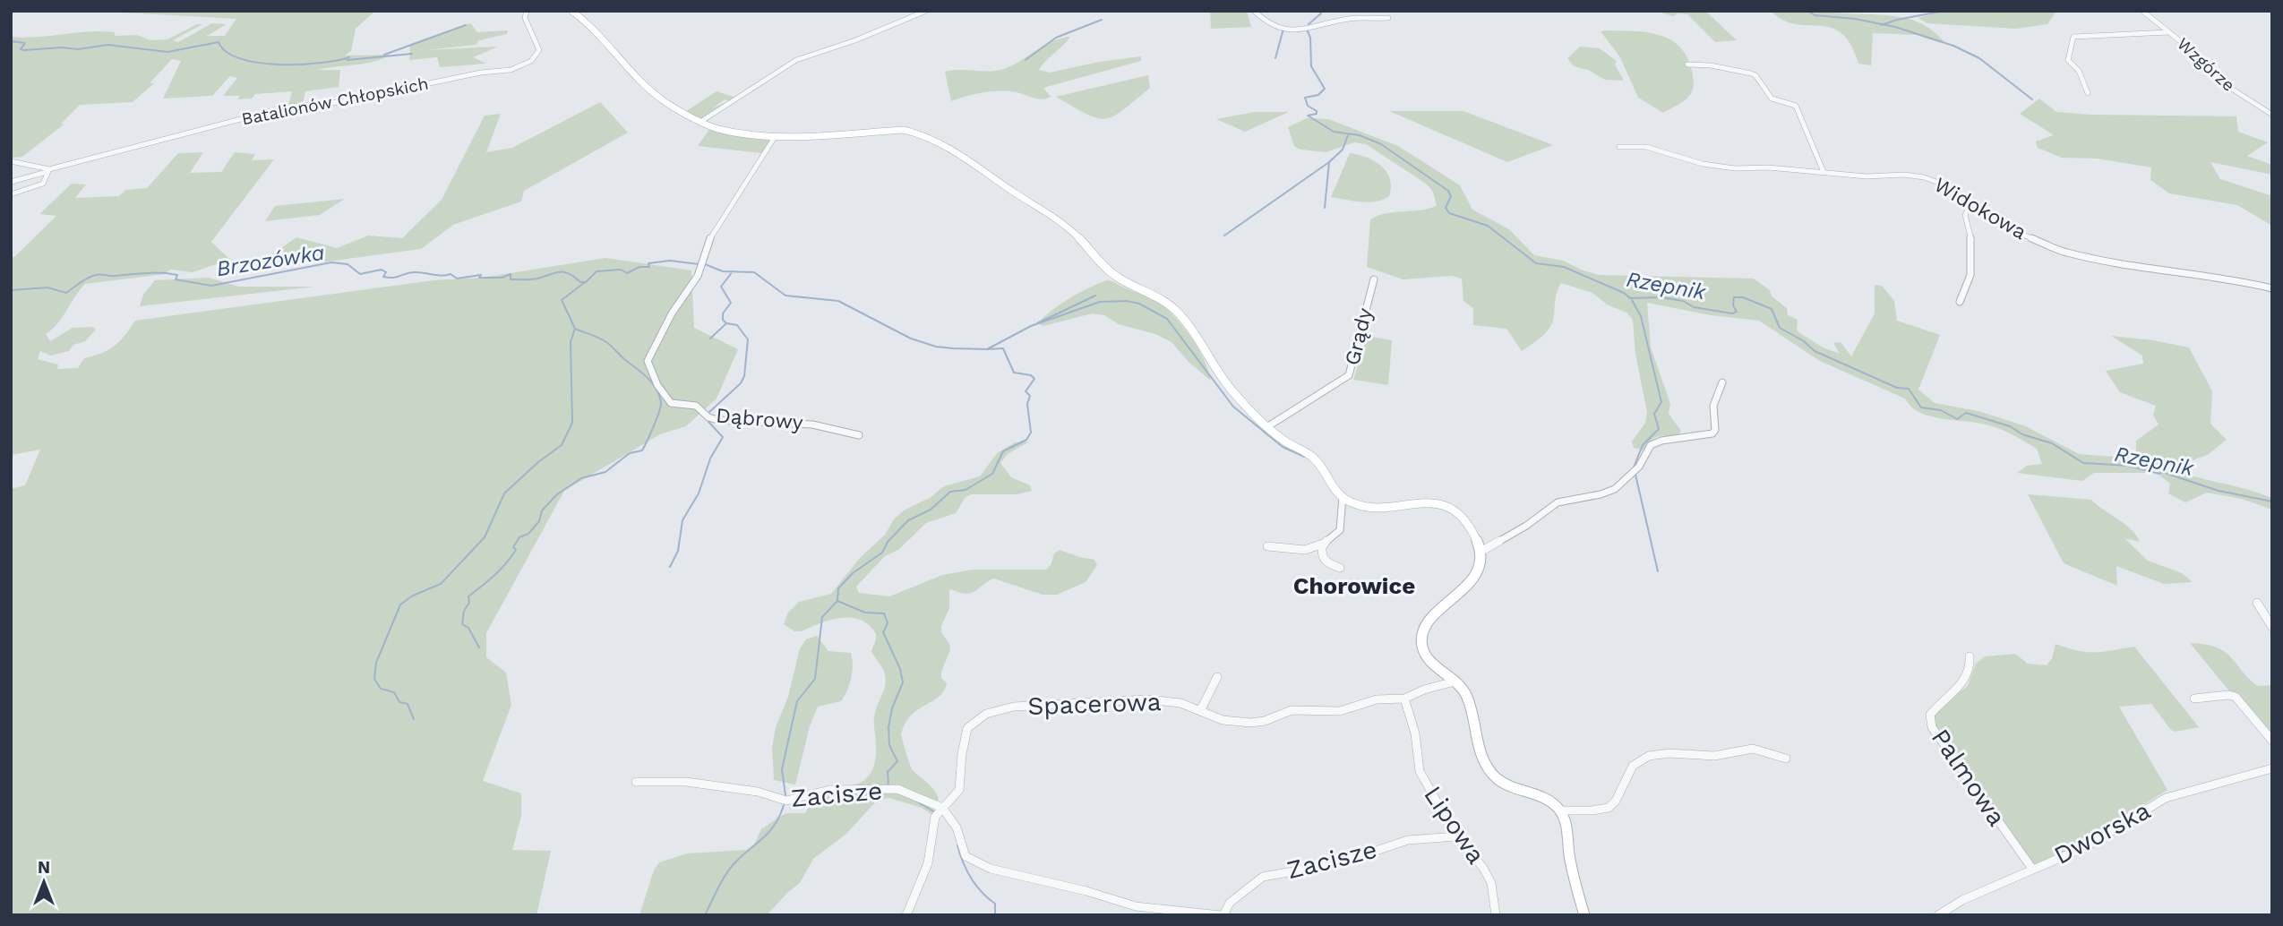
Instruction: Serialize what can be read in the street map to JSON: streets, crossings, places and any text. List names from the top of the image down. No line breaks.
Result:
{"streets":{"street":["Wzgórze","Batalionów Chłopskich","Widokowa","Grądy","Dąbrowy","Spacerowa","Palmowa","Zacisze","Lipowa","Dworska"]},"crossings":[["Spacerowa","Zacisze"],["Spacerowa","Lipowa"],["Palmowa","Dworska"],["Zacisze","Lipowa"]],"districts":["Chorowice"],"water":["Brzozówka","Rzepnik"],"north":"top"}
